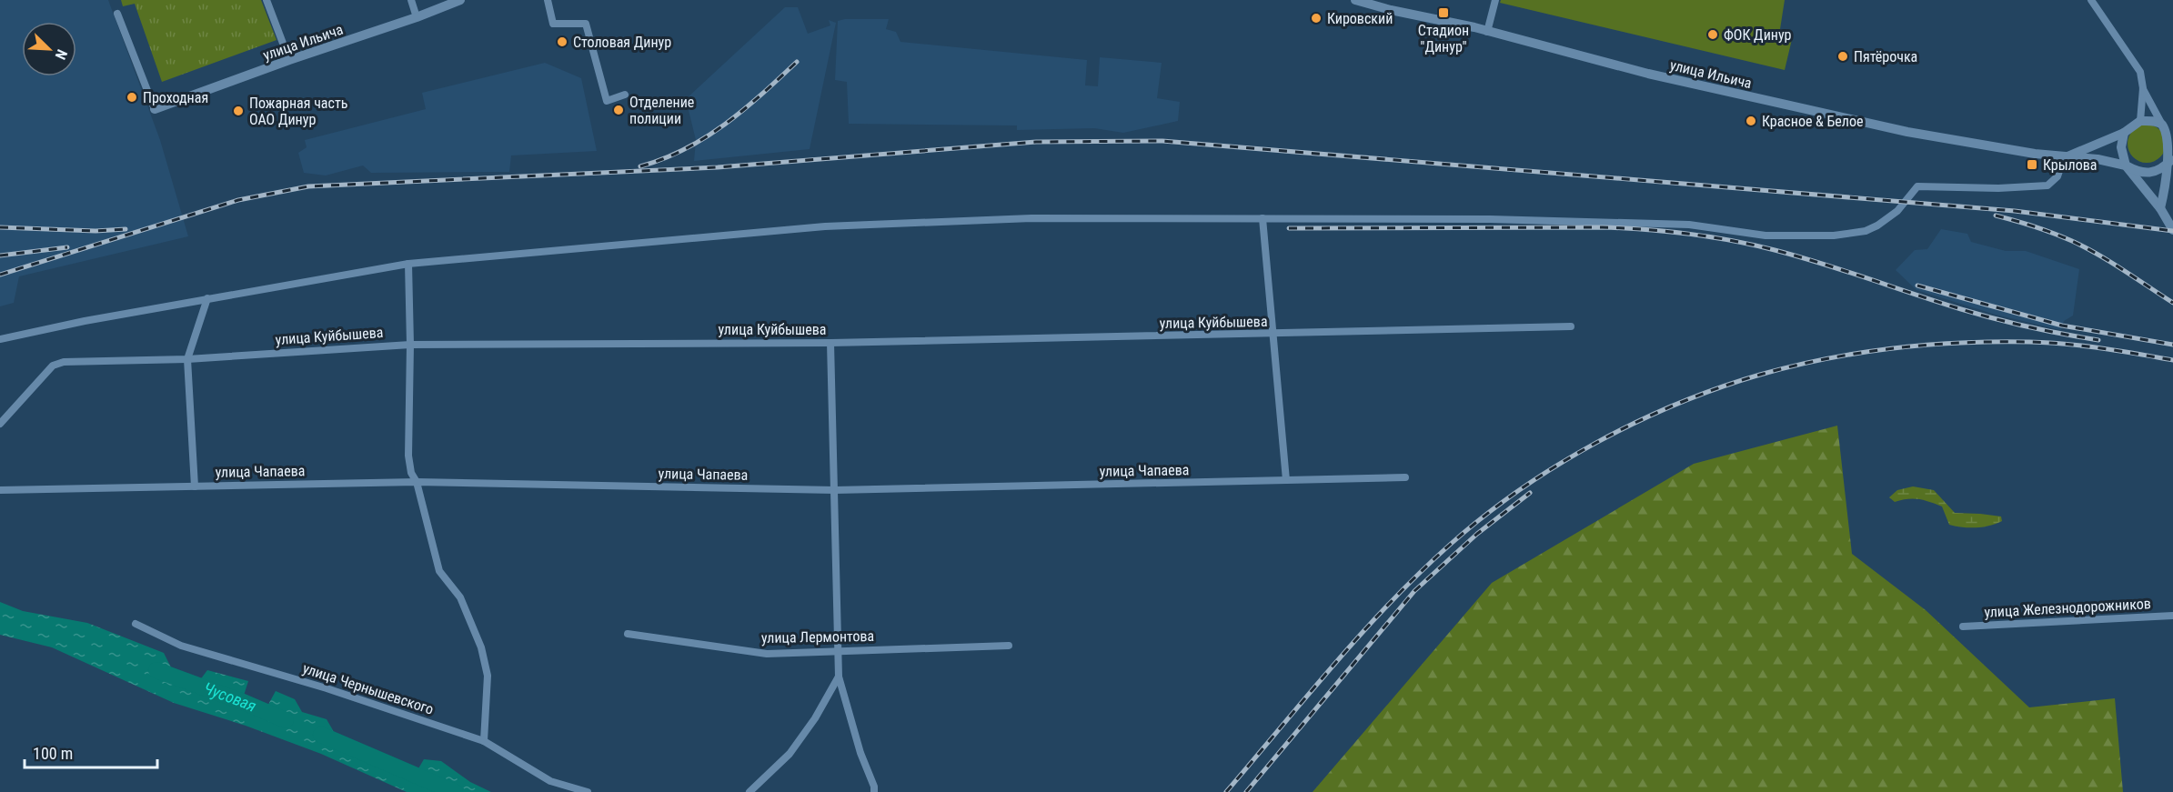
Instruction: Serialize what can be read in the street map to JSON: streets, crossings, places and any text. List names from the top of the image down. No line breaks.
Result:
{"streets":{"street":["улица Ильича","улица Куйбышева","улица Чапаева","улица Железнодорожников","улица Лермонтова","улица Чернышевского"]},"water":["Чусовая"],"places":{"transit":["Стадион \"Динур\"","Крылова"],"other":["Кировский","ФОК Динур","Столовая Динур","Пятёрочка","Проходная","Отделение полиции","Пожарная часть ОАО Динур","Красное & Белое"]},"scale_bar":"100 m","north":"bottom right"}
